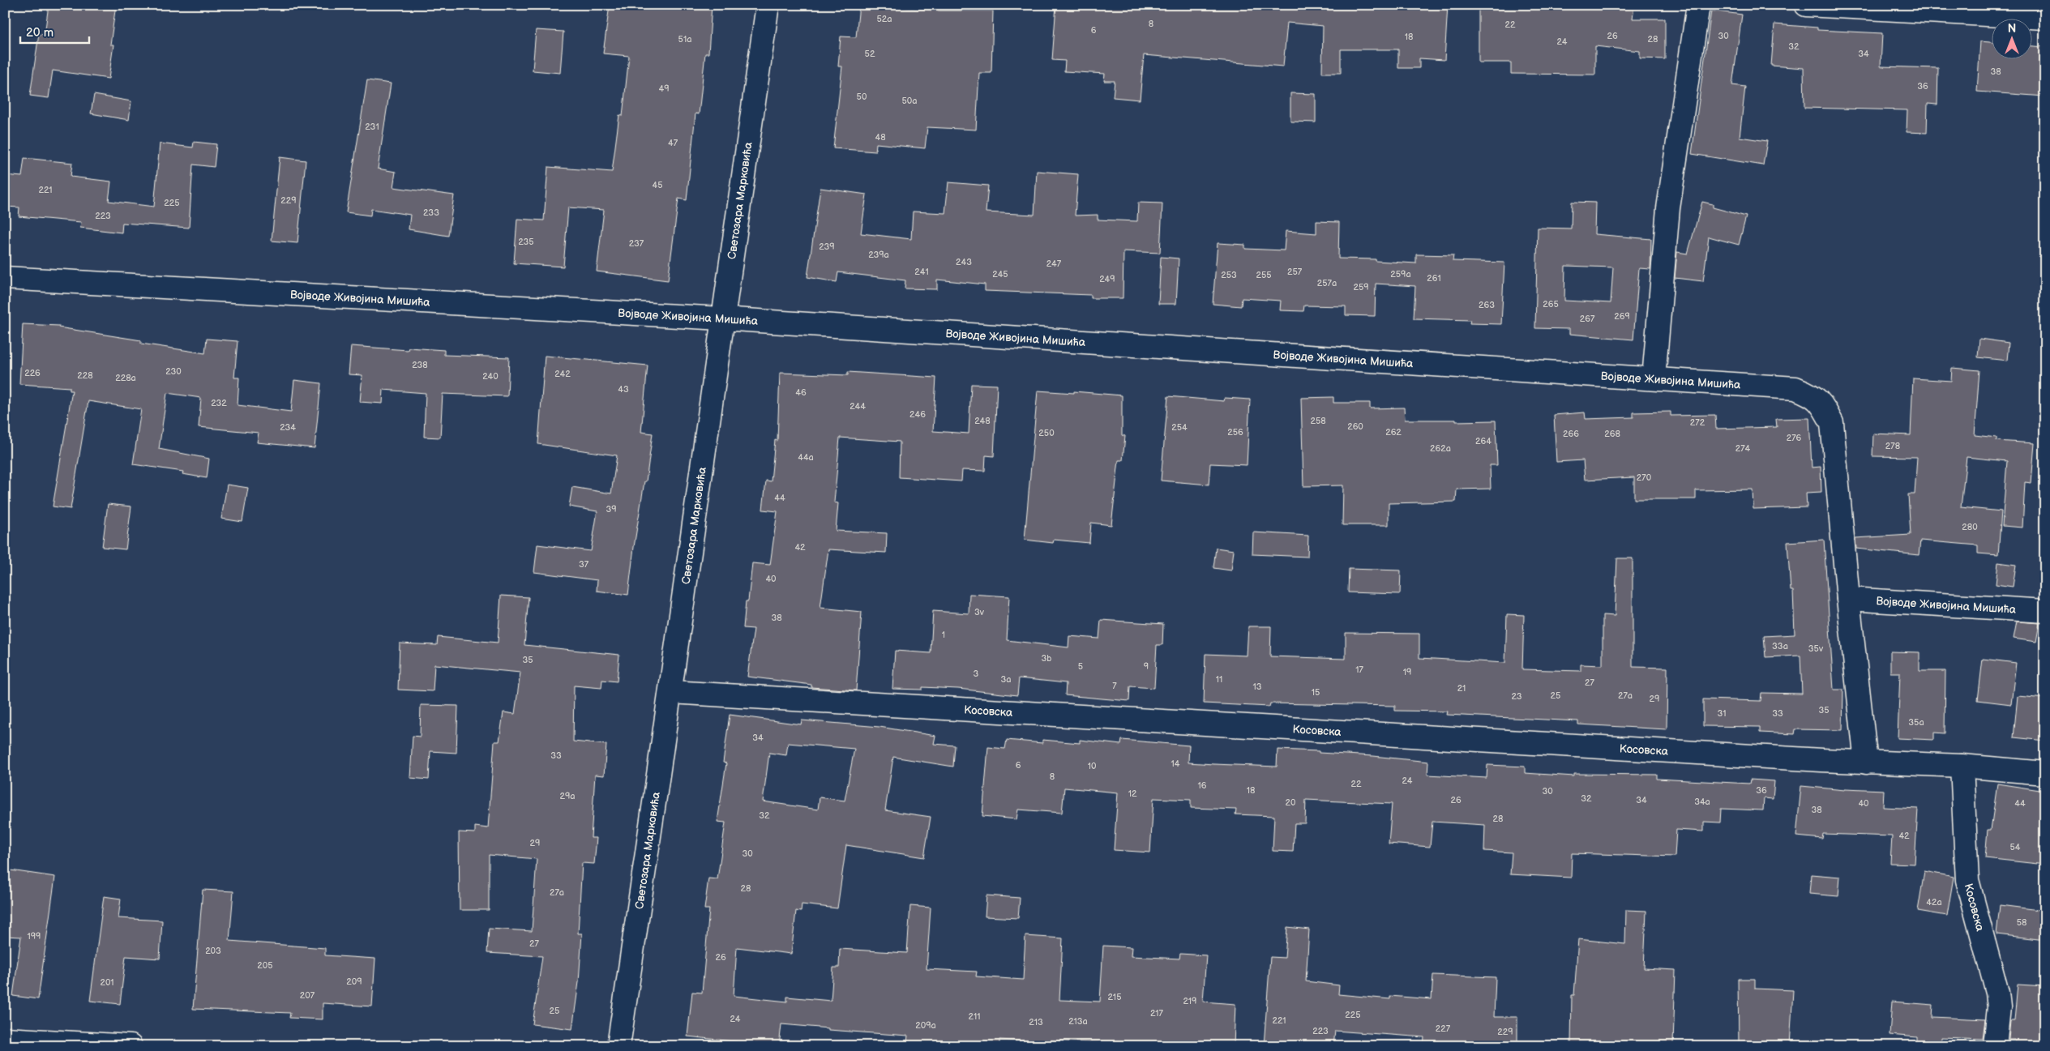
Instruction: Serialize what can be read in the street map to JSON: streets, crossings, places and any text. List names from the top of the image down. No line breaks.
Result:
{"streets":{"street":["Светозара Марковића","Војводе Живојина Мишића","Косовска"]},"crossings":[["Светозара Марковића","Војводе Живојина Мишића"],["Светозара Марковића","Косовска"],["Војводе Живојина Мишића","Косовска"]],"house_numbers":["52a","8","22","6","26","30","18","51a","28","24","32","52","34","38","36","49","50","50a","231","48","47","45","221","229","225","233","223","235","237","239","239a","243","247","241","257","245","259a","253","255","261","249","257a","259","265","263","269","267","238","230","226","242","228","240","228a","43","46","232","244","246","248","258","272","260","234","254","256","262","250","266","268","276","264","278","262a","274","44a","270","44","39","280","42","37","40","3v","38","1","33a","35v","3b","35","5","9","17","19","3","3a","11","27","7","13","21","15","25","27a","23","29","35","31","33","35a","34","33","14","6","10","8","24","22","16","18","36","30","12","29a","32","26","34","34a","20","40","44","38","32","28","42","29","54","30","28","27a","42a","58","199","27","203","26","205","209","201","207","215","219","25","217","225","211","24","221","213a","213","209a","227","223","229"],"scale_bar":"20 m","north":"top"}
